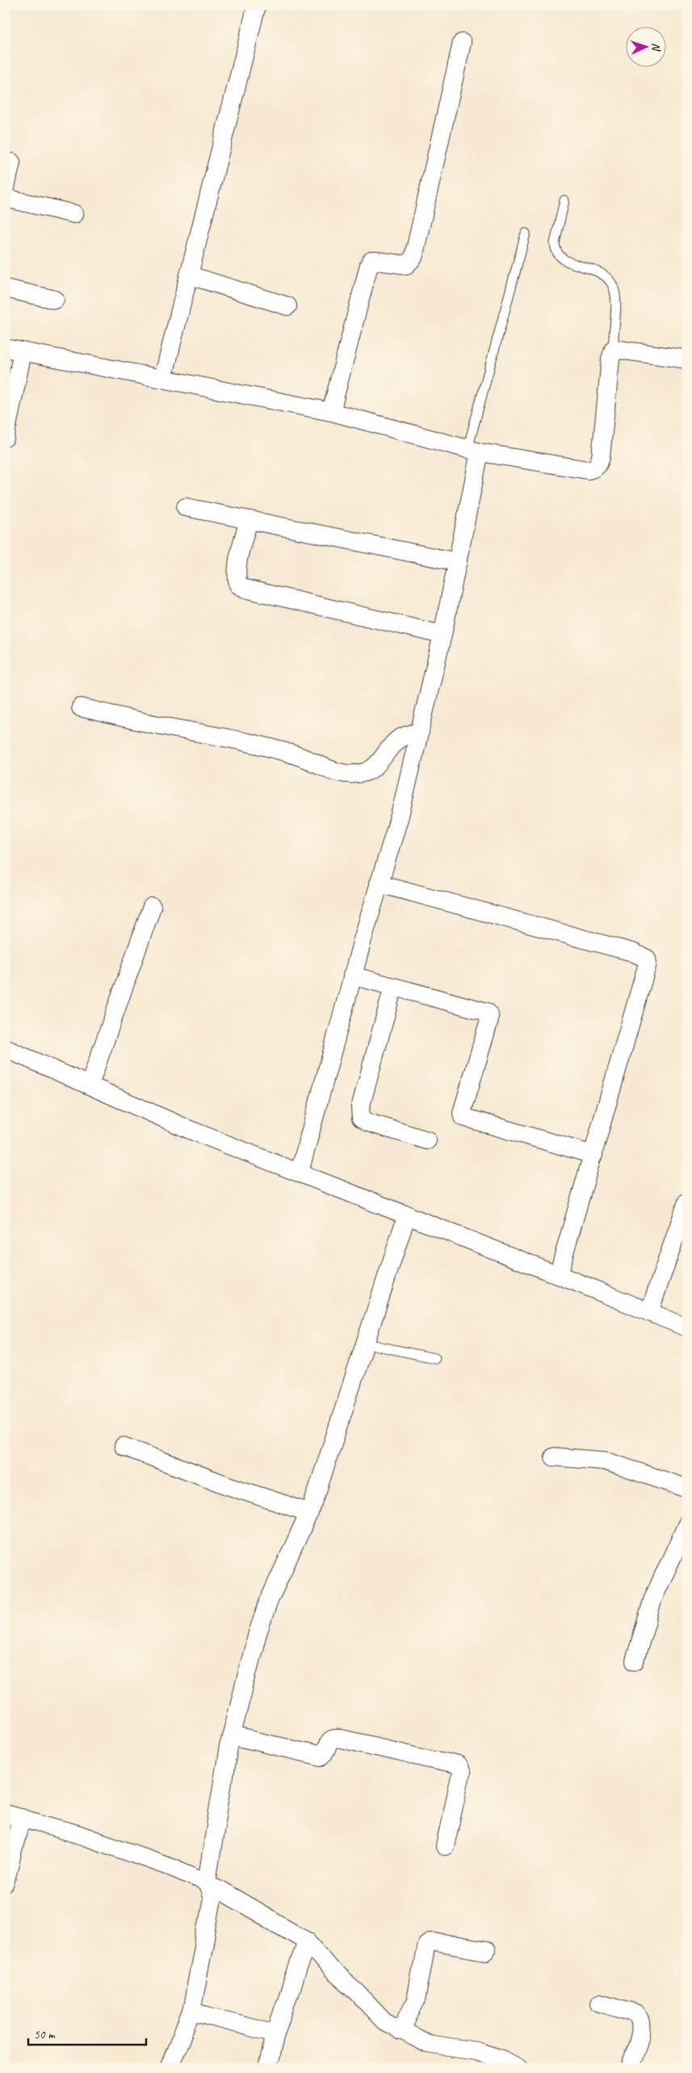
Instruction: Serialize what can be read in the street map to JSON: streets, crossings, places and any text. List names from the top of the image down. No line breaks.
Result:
{"scale_bar":"50 m","north":"right"}
